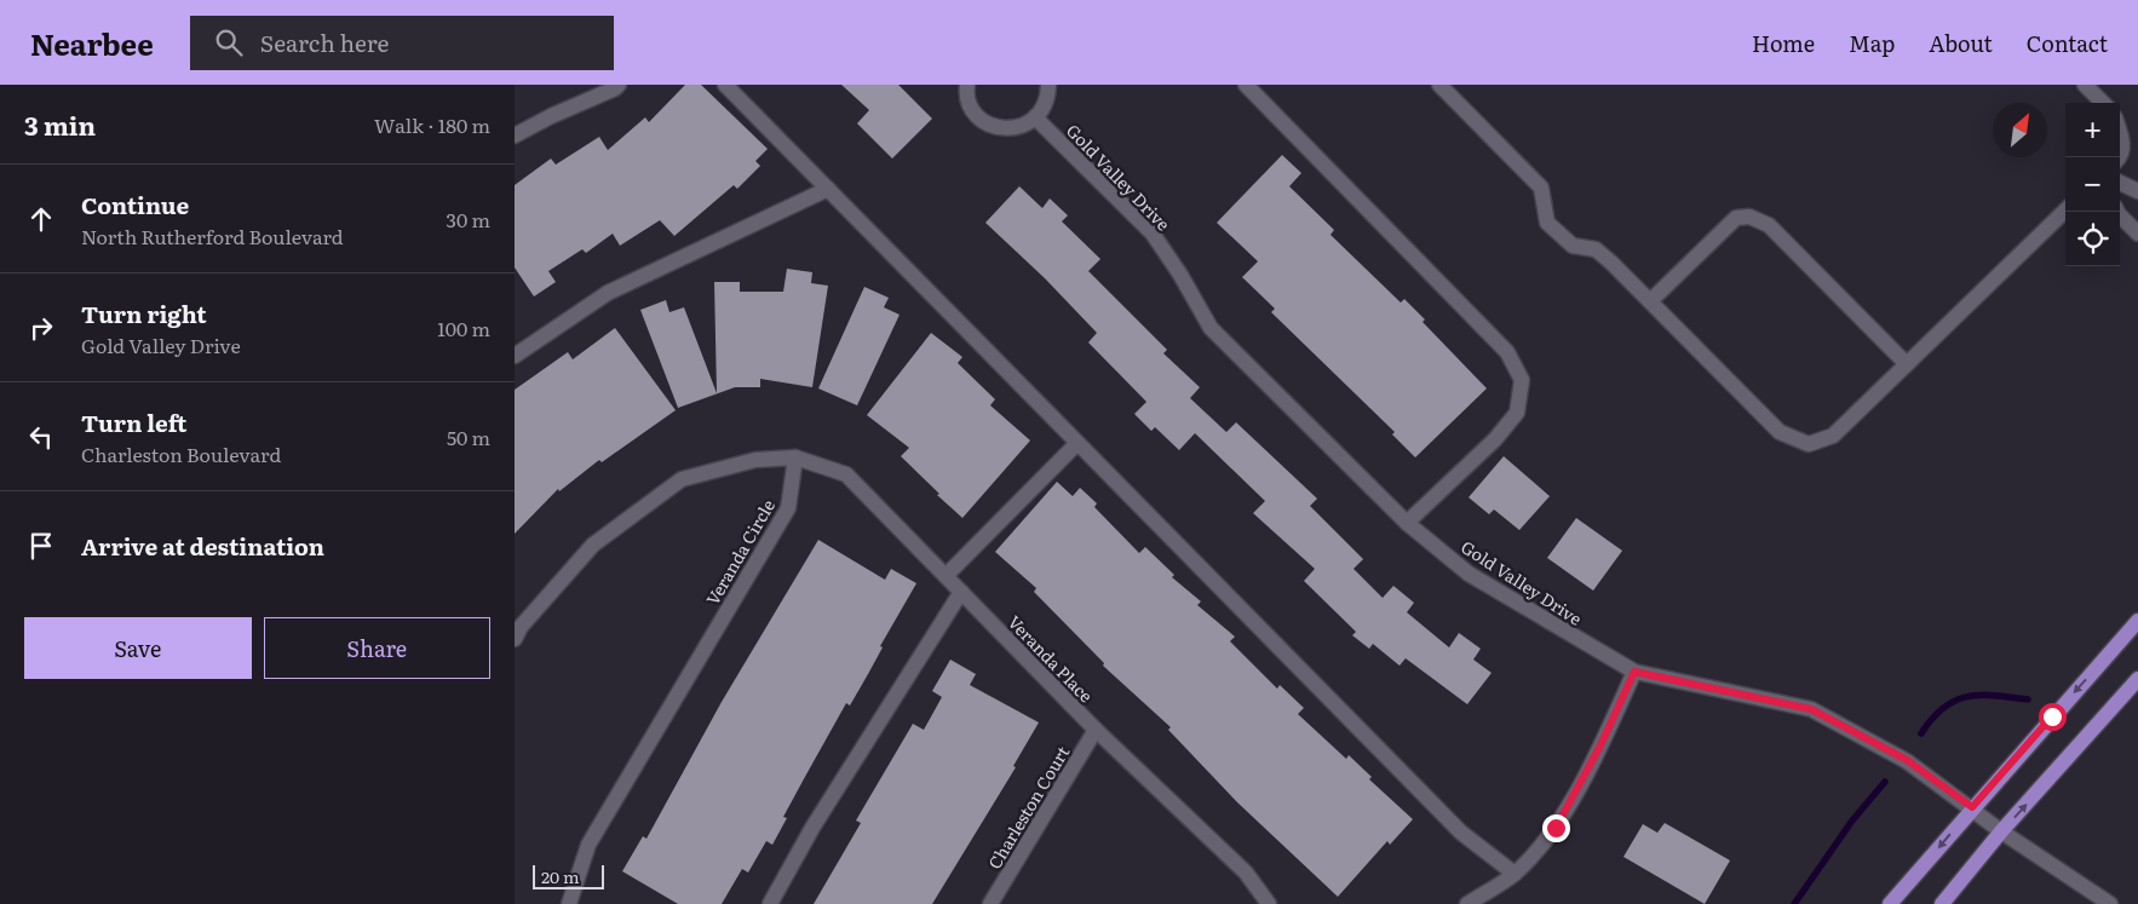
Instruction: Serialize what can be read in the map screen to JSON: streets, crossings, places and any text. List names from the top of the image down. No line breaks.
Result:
{"streets":{"street":["Gold Valley Drive","Veranda Circle","Veranda Place","Charleston Court"]},"crossings":[["Veranda Circle","Veranda Place"],["Veranda Place","Charleston Court"]],"scale_bar":"20 m","north":"top right","page":{"header":"Nearbee","search":"Search here","nav":["Home","Map","About","Contact"],"heading":["3 min","Walk · 180 m"],"map_buttons":["+","−"],"list":[["Continue","North Rutherford Boulevard","30 m"],["Turn right","Gold Valley Drive","100 m"],["Turn left","Charleston Boulevard","50 m"],"Arrive at destination"],"buttons":["Save","Share"],"scale":"20 m"}}
